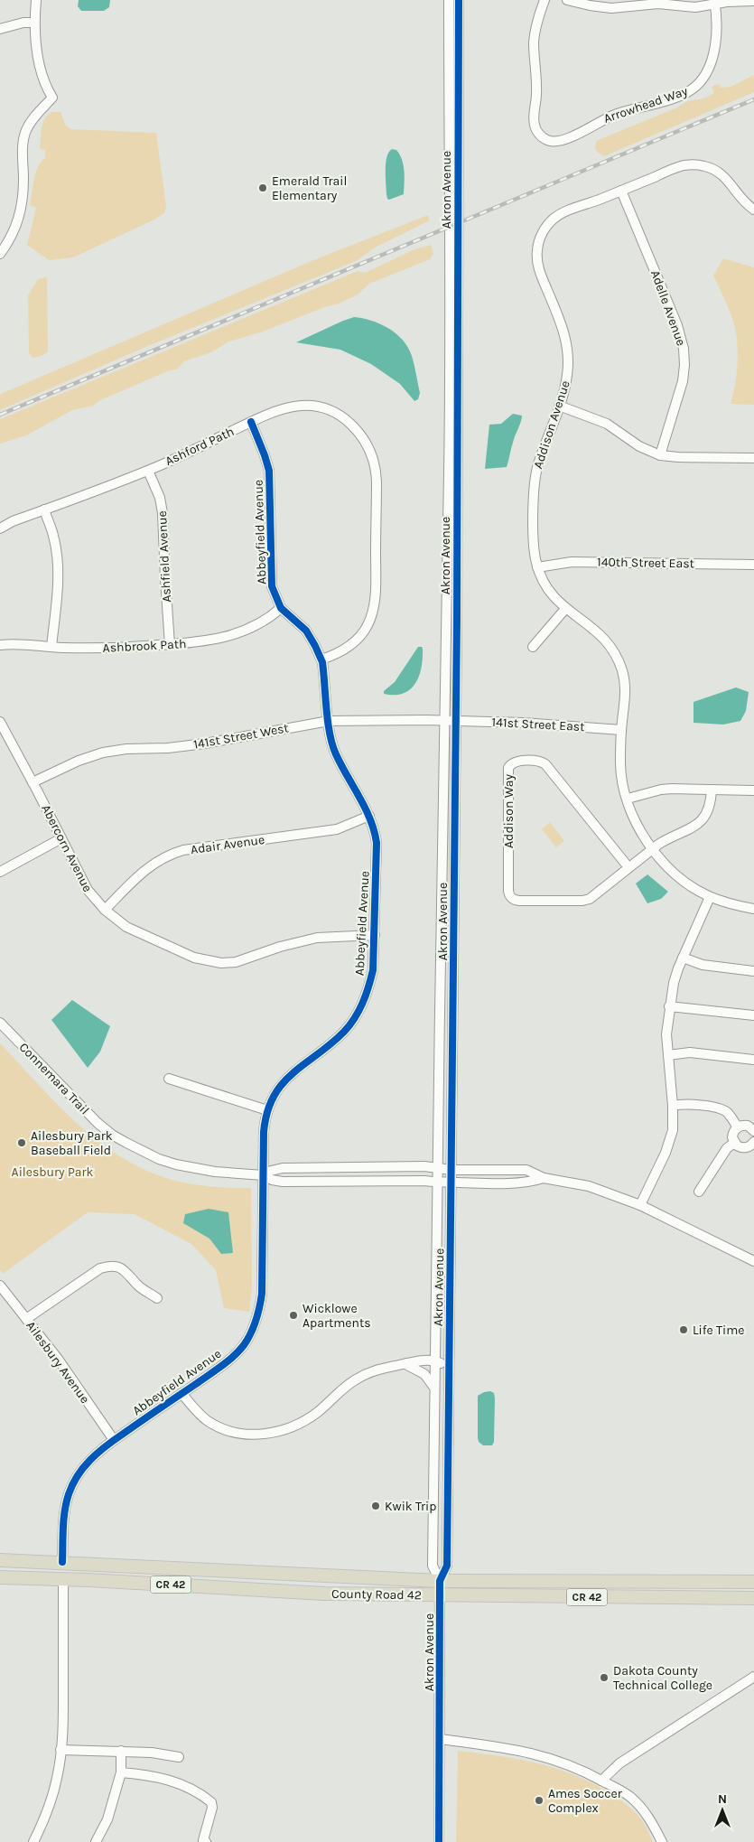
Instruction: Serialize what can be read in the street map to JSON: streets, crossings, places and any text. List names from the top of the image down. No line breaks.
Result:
{"streets":{"highway":["CR 42","County Road 42"],"street":["Arrowhead Way","Akron Avenue","Adelle Avenue","Addison Avenue","Ashford Path","Abbeyfield Avenue","Ashfield Avenue","140th Street East","Ashbrook Path","141st Street East","141st Street West","Addison Way","Adair Avenue","Abercorn Avenue","Connemara Trail","Ailesbury Avenue"]},"crossings":[["Akron Avenue","141st Street East"],["Akron Avenue","141st Street West"],["Akron Avenue","Connemara Trail"],["Akron Avenue","County Road 42"],["Adelle Avenue","Addison Avenue"],["Addison Avenue","140th Street East"],["Addison Avenue","141st Street East"],["Addison Avenue","Addison Way"],["Ashford Path","Abbeyfield Avenue"],["Ashford Path","Ashfield Avenue"],["Abbeyfield Avenue","Ashbrook Path"],["Abbeyfield Avenue","141st Street West"],["Abbeyfield Avenue","Adair Avenue"],["Abbeyfield Avenue","Abercorn Avenue"],["Abbeyfield Avenue","Connemara Trail"],["Abbeyfield Avenue","Ailesbury Avenue"],["Abbeyfield Avenue","County Road 42"],["Ashfield Avenue","Ashbrook Path"],["141st Street East","141st Street West"],["141st Street West","Abercorn Avenue"],["Adair Avenue","Abercorn Avenue"]],"parks":["Ailesbury Park"],"places":["Emerald Trail Elementary","Ailesbury Park Baseball Field","Wicklowe Apartments","Life Time","Kwik Trip","Dakota County Technical College","Ames Soccer Complex"],"north":"top"}
